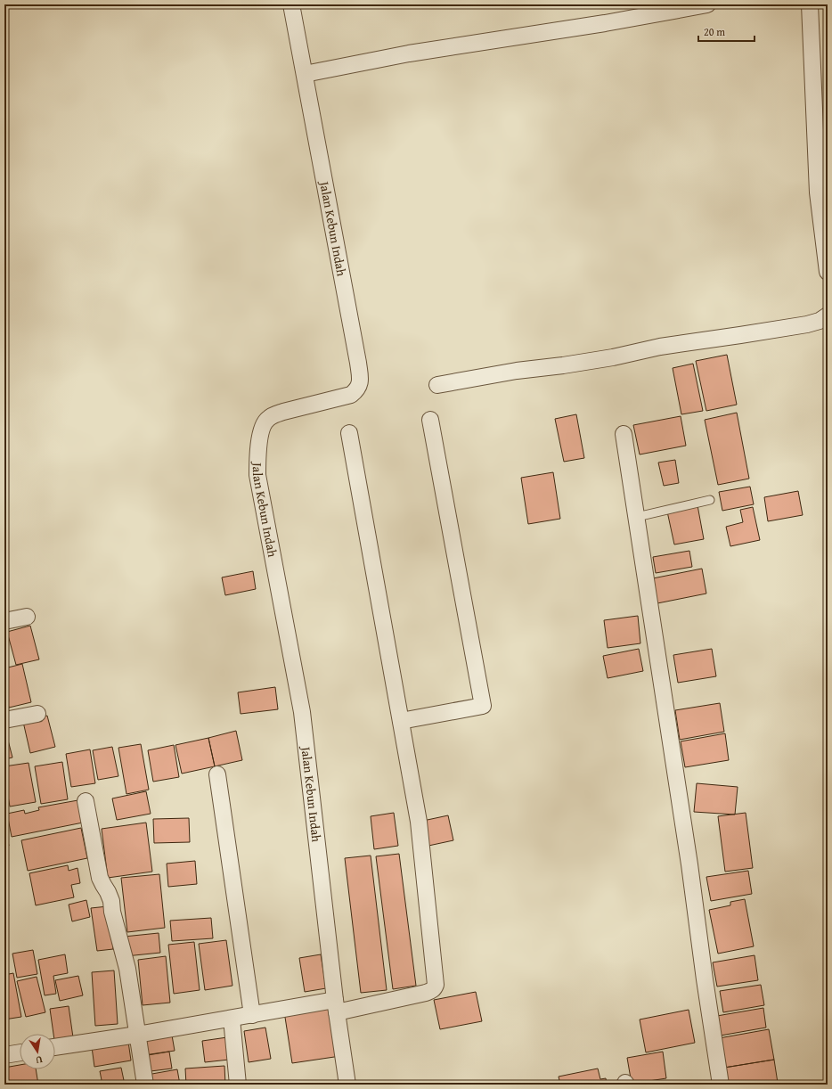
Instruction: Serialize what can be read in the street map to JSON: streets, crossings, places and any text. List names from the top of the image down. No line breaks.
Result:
{"streets":{"street":["Jalan Kebun Indah"]},"scale_bar":"20 m","north":"bottom"}
